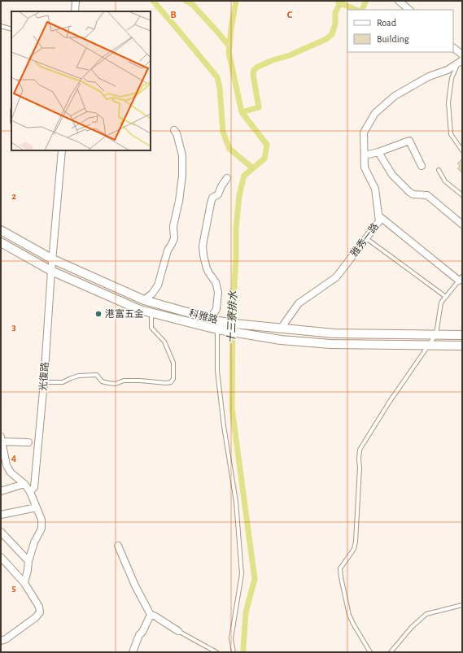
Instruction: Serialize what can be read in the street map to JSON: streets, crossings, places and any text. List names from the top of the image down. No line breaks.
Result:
{"streets":{"street":["雅秀一路","科雅路","光復路"]},"crossings":[["雅秀一路","科雅路"],["科雅路","光復路"]],"water":["十三寮排水"],"places":["港富五金"],"legend":["Road","Building"],"grid":{"columns":["B","C"],"rows":["2","3","4","5"]}}
